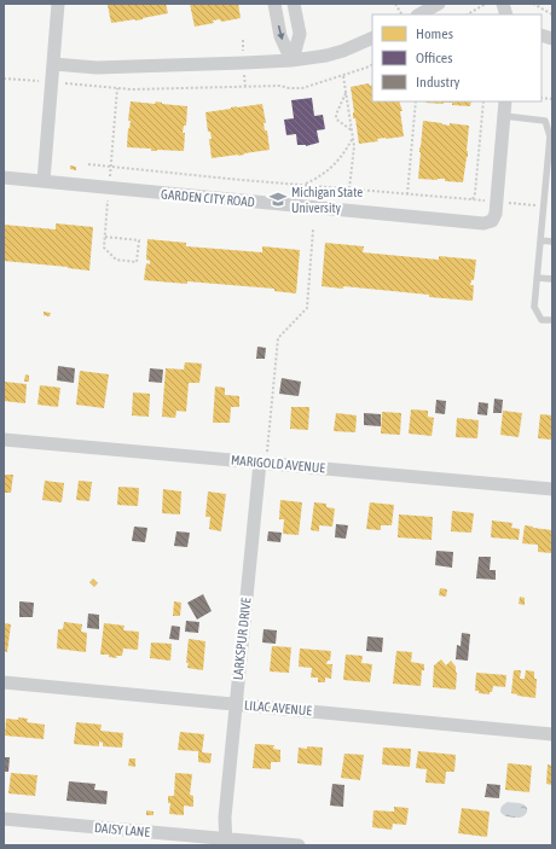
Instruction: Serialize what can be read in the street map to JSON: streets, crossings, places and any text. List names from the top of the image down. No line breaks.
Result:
{"streets":{"street":["GARDEN CITY ROAD","MARIGOLD AVENUE","LARKSPUR DRIVE","LILAC AVENUE","DAISY LANE"]},"crossings":[["MARIGOLD AVENUE","LARKSPUR DRIVE"],["LARKSPUR DRIVE","LILAC AVENUE"],["LARKSPUR DRIVE","DAISY LANE"]],"places":{"school or university":["Michigan State University"]},"legend":["Homes","Offices","Industry"]}
